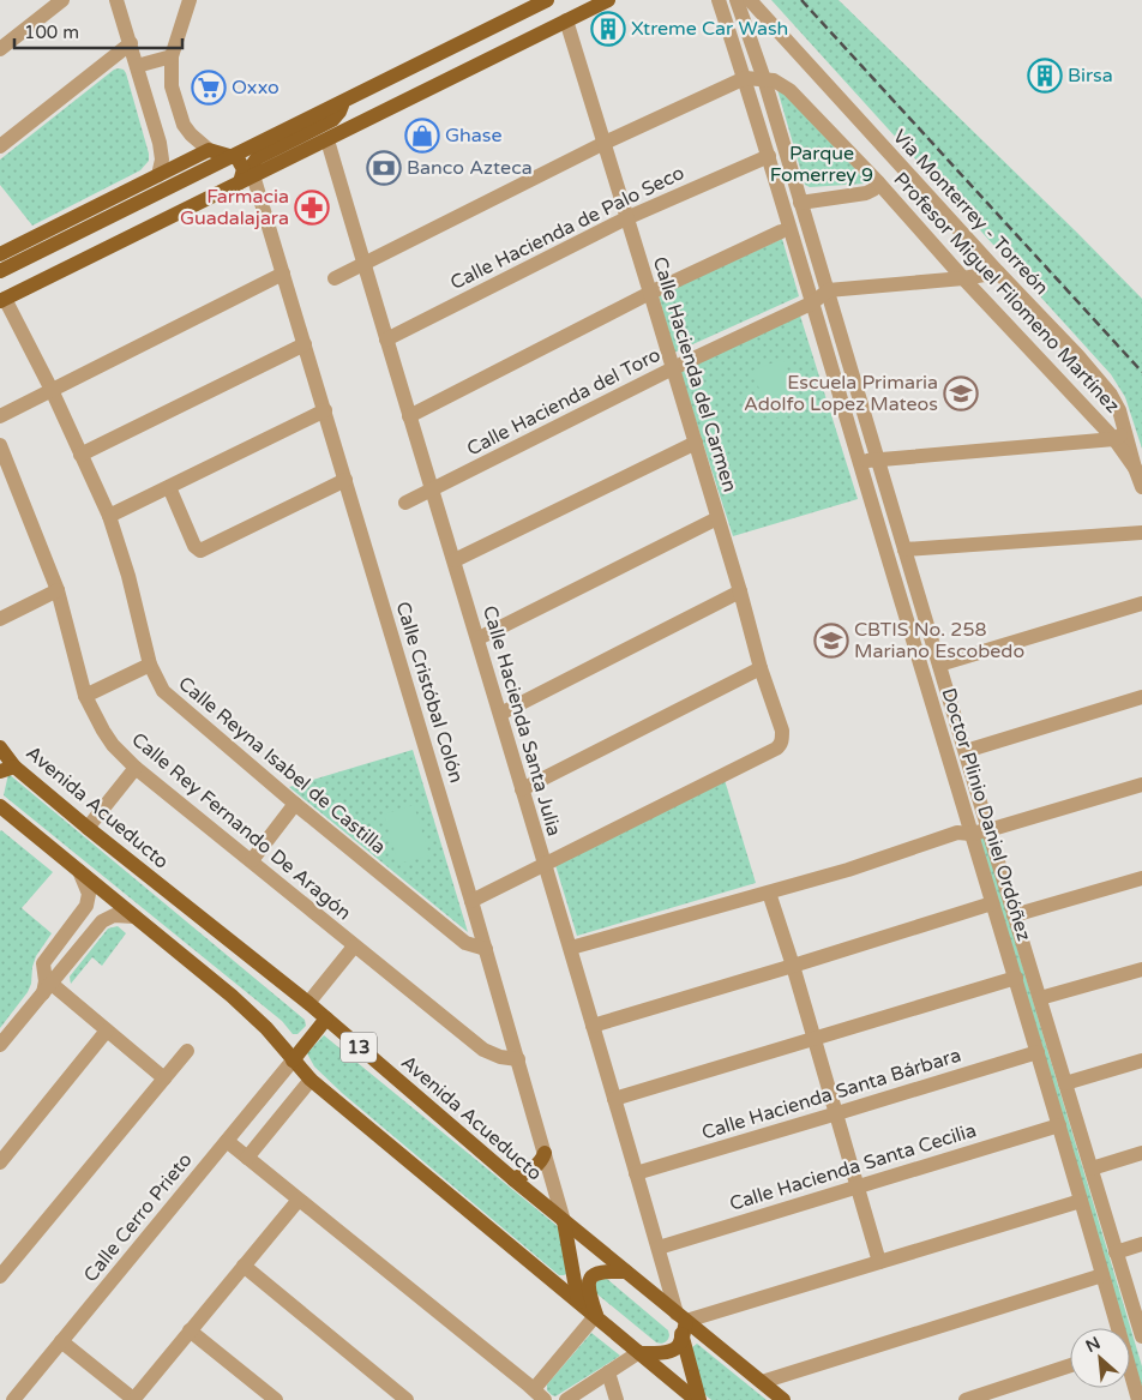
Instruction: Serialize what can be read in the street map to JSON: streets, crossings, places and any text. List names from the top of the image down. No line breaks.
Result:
{"streets":{"main road":["Avenida Acueducto","13"],"street":["Via Monterrey - Torreón","Calle Hacienda de Palo Seco","Profesor Miguel Filomeno Martínez","Calle Hacienda del Carmen","Calle Hacienda del Toro","Calle Cristóbal Colón","Calle Hacienda Santa Julia","Calle Reyna Isabel de Castilla","Doctor Plinio Daniel Ordóñez","Calle Rey Fernando De Aragón","Calle Hacienda Santa Bárbara","Calle Hacienda Santa Cecilia","Calle Cerro Prieto"]},"crossings":[["Via Monterrey - Torreón","Profesor Miguel Filomeno Martínez"],["Calle Hacienda de Palo Seco","Calle Hacienda del Carmen"],["Calle Hacienda de Palo Seco","Calle Hacienda Santa Julia"],["Calle Hacienda de Palo Seco","Doctor Plinio Daniel Ordóñez"],["Profesor Miguel Filomeno Martínez","Doctor Plinio Daniel Ordóñez"],["Calle Hacienda del Carmen","Calle Hacienda del Toro"],["Calle Hacienda del Carmen","Calle Hacienda Santa Julia"],["Calle Hacienda del Toro","Calle Hacienda Santa Julia"],["Calle Hacienda del Toro","Doctor Plinio Daniel Ordóñez"],["Calle Cristóbal Colón","Calle Reyna Isabel de Castilla"],["Calle Cristóbal Colón","Avenida Acueducto"],["Calle Cristóbal Colón","Calle Rey Fernando De Aragón"],["Calle Hacienda Santa Julia","Avenida Acueducto"],["Calle Hacienda Santa Julia","Calle Hacienda Santa Bárbara"],["Calle Hacienda Santa Julia","Calle Hacienda Santa Cecilia"],["Doctor Plinio Daniel Ordóñez","Calle Hacienda Santa Bárbara"],["Doctor Plinio Daniel Ordóñez","Calle Hacienda Santa Cecilia"]],"parks":["Parque Fomerrey 9"],"places":{"building":["Xtreme Car Wash","Birsa"],"supermarket":["Oxxo"],"shop":["Ghase"],"bank":["Banco Azteca"],"pharmacy":["Farmacia Guadalajara"],"school or university":["Escuela Primaria Adolfo Lopez Mateos","CBTIS No. 258 Mariano Escobedo"]},"scale_bar":"100 m","north":"top left"}
